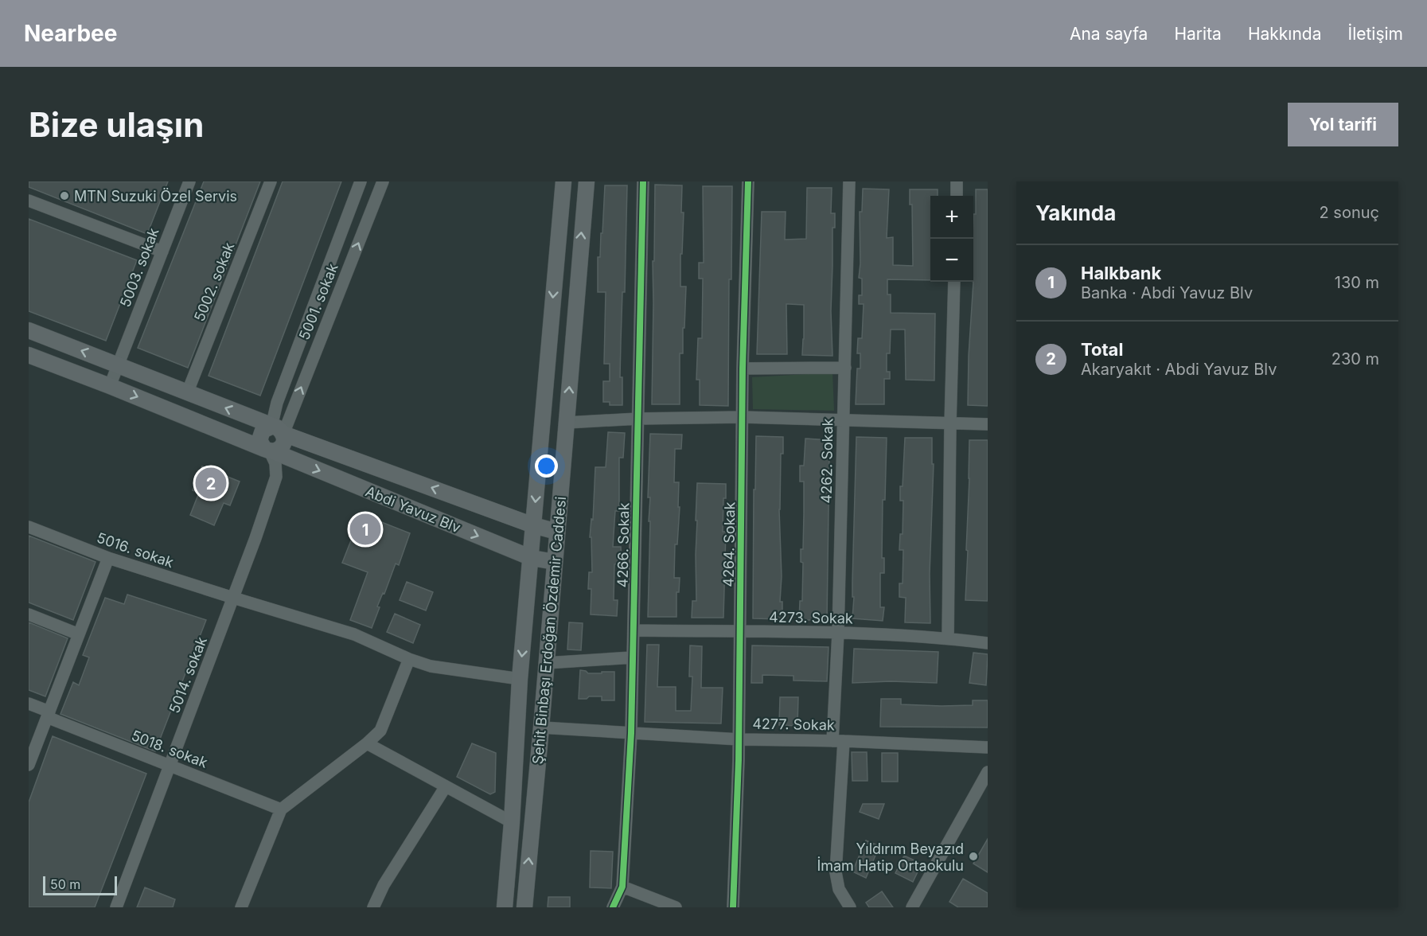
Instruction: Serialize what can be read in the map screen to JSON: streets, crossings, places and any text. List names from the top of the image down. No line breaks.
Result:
{"streets":{"main road":["Abdi Yavuz Blv","Şehit Binbaşı Erdoğan Özdemir Caddesi"],"street":["5003. sokak","5002. sokak","5001. sokak","4262. Sokak","4264. Sokak","4266. Sokak","5016. sokak","4273. Sokak","5014. sokak","4277. Sokak","5018. sokak"]},"crossings":[["5003. sokak","Abdi Yavuz Blv"],["5002. sokak","Abdi Yavuz Blv"],["5001. sokak","Abdi Yavuz Blv"],["5001. sokak","5014. sokak"],["4262. Sokak","4273. Sokak"],["4262. Sokak","4277. Sokak"],["Abdi Yavuz Blv","Şehit Binbaşı Erdoğan Özdemir Caddesi"],["Abdi Yavuz Blv","5014. sokak"],["4264. Sokak","4273. Sokak"],["4264. Sokak","4277. Sokak"],["4266. Sokak","4273. Sokak"],["4266. Sokak","4277. Sokak"],["5016. sokak","Şehit Binbaşı Erdoğan Özdemir Caddesi"],["5016. sokak","5014. sokak"],["Şehit Binbaşı Erdoğan Özdemir Caddesi","4277. Sokak"],["5014. sokak","5018. sokak"]],"places":["MTN Suzuki Özel Servis","Yıldırım Beyazıd İmam Hatip Ortaokulu"],"scale_bar":"50 m","page":{"header":"Nearbee","nav":["Ana sayfa","Harita","Hakkında","İletişim"],"buttons":"Yol tarifi","title":"Bize ulaşın","heading":["Yakında","2 sonuç"],"map_buttons":["+","−"],"list":[{"mark":"1","name":"Halkbank","note":"Banka · Abdi Yavuz Blv","value":"130 m"},{"mark":"2","name":"Total","note":"Akaryakıt · Abdi Yavuz Blv","value":"230 m"}],"pins":["2","1"],"scale":"50 m"}}
